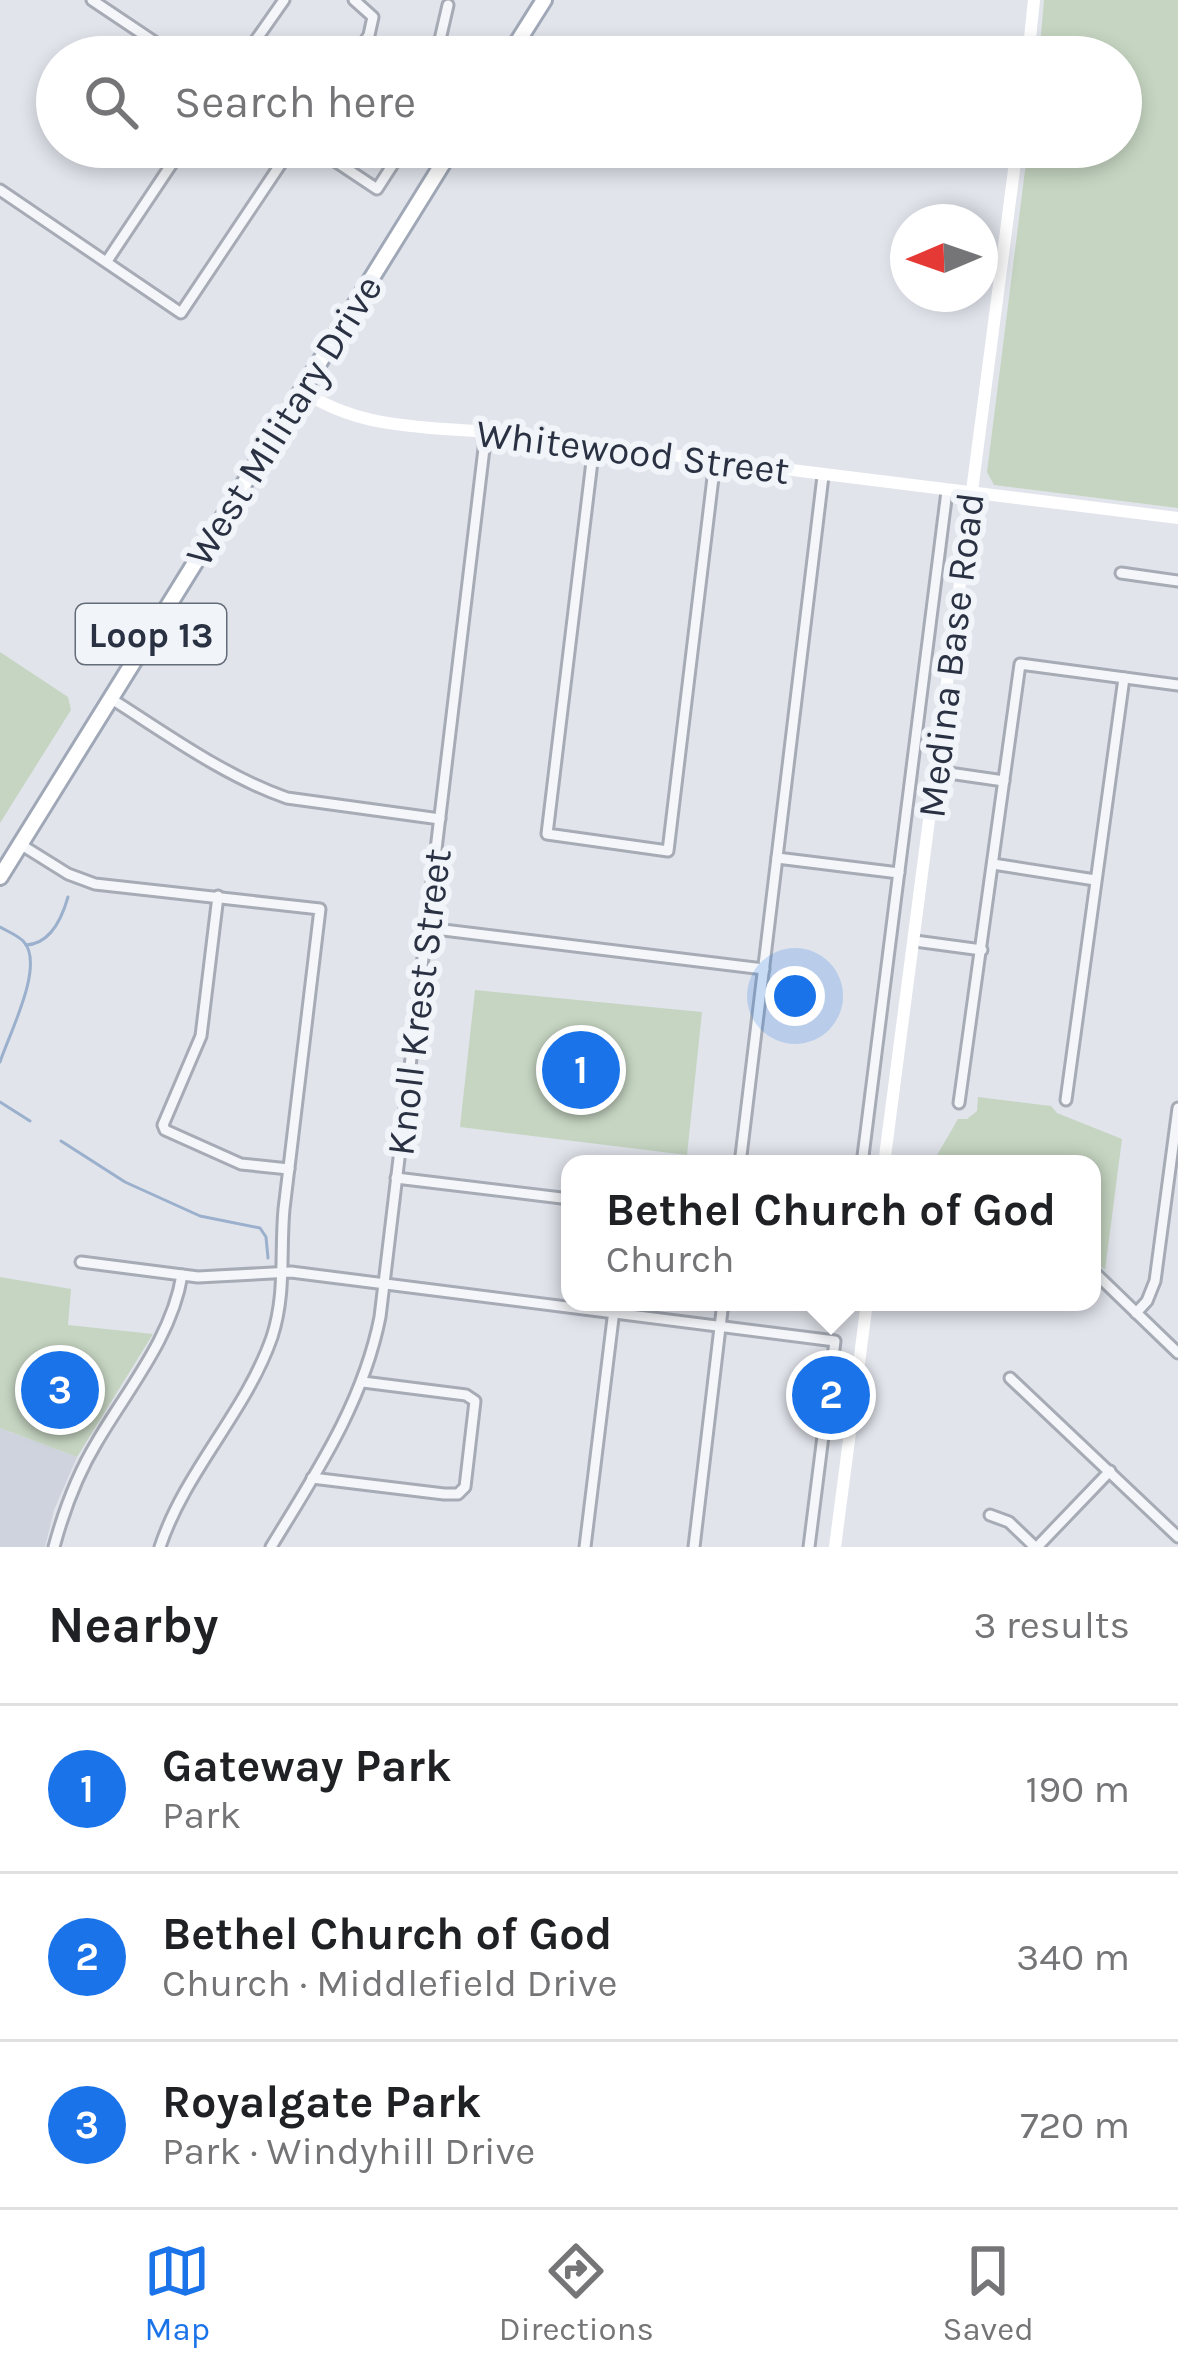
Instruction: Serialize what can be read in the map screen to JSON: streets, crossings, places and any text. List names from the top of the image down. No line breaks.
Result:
{"streets":{"main road":["West Military Drive","Loop 13"],"street":["Whitewood Street","Medina Base Road","Knoll Krest Street"]},"crossings":[["West Military Drive","Whitewood Street"],["Whitewood Street","Medina Base Road"],["Whitewood Street","Knoll Krest Street"]],"north":"left","page":{"search":"Search here","pins":["1","3","2"],"popup":["Bethel Church of God","Church"],"heading":["Nearby","3 results"],"list":[{"mark":"1","name":"Gateway Park","note":"Park","value":"190 m"},{"mark":"2","name":"Bethel Church of God","note":"Church · Middlefield Drive","value":"340 m"},{"mark":"3","name":"Royalgate Park","note":"Park · Windyhill Drive","value":"720 m"}],"nav":["Map","Directions","Saved"]}}
